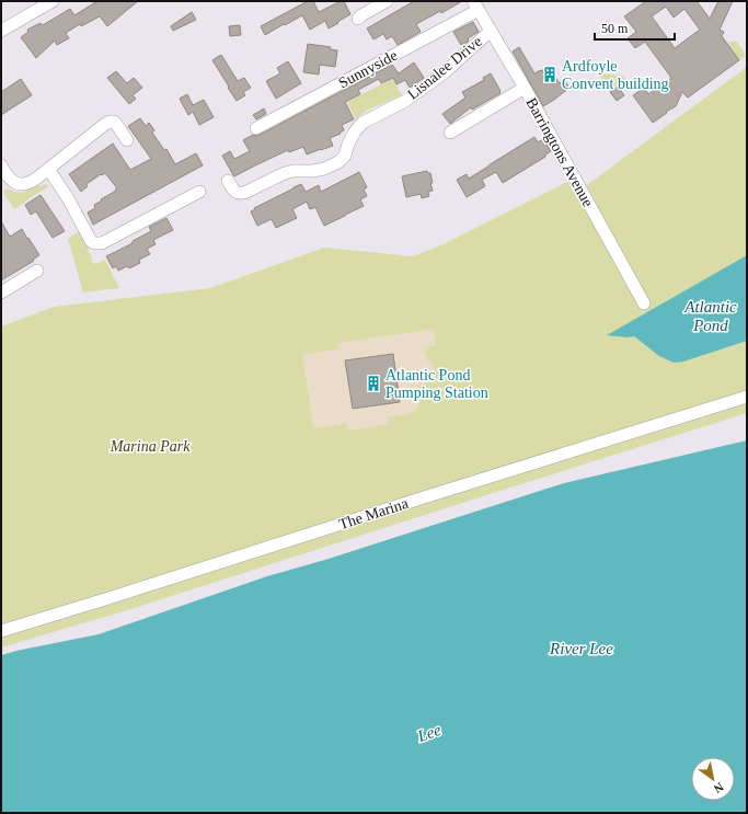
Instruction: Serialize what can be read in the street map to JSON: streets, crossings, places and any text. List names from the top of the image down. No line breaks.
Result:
{"streets":{"street":["Lisnalee Drive","Sunnyside","Barringtons Avenue","The Marina"]},"crossings":[["Lisnalee Drive","Barringtons Avenue"],["Sunnyside","Barringtons Avenue"]],"water":["Atlantic Pond","River Lee","Lee"],"parks":["Marina Park"],"places":{"building":["Ardfoyle Convent building","Atlantic Pond Pumping Station"]},"scale_bar":"50 m","north":"bottom right"}
